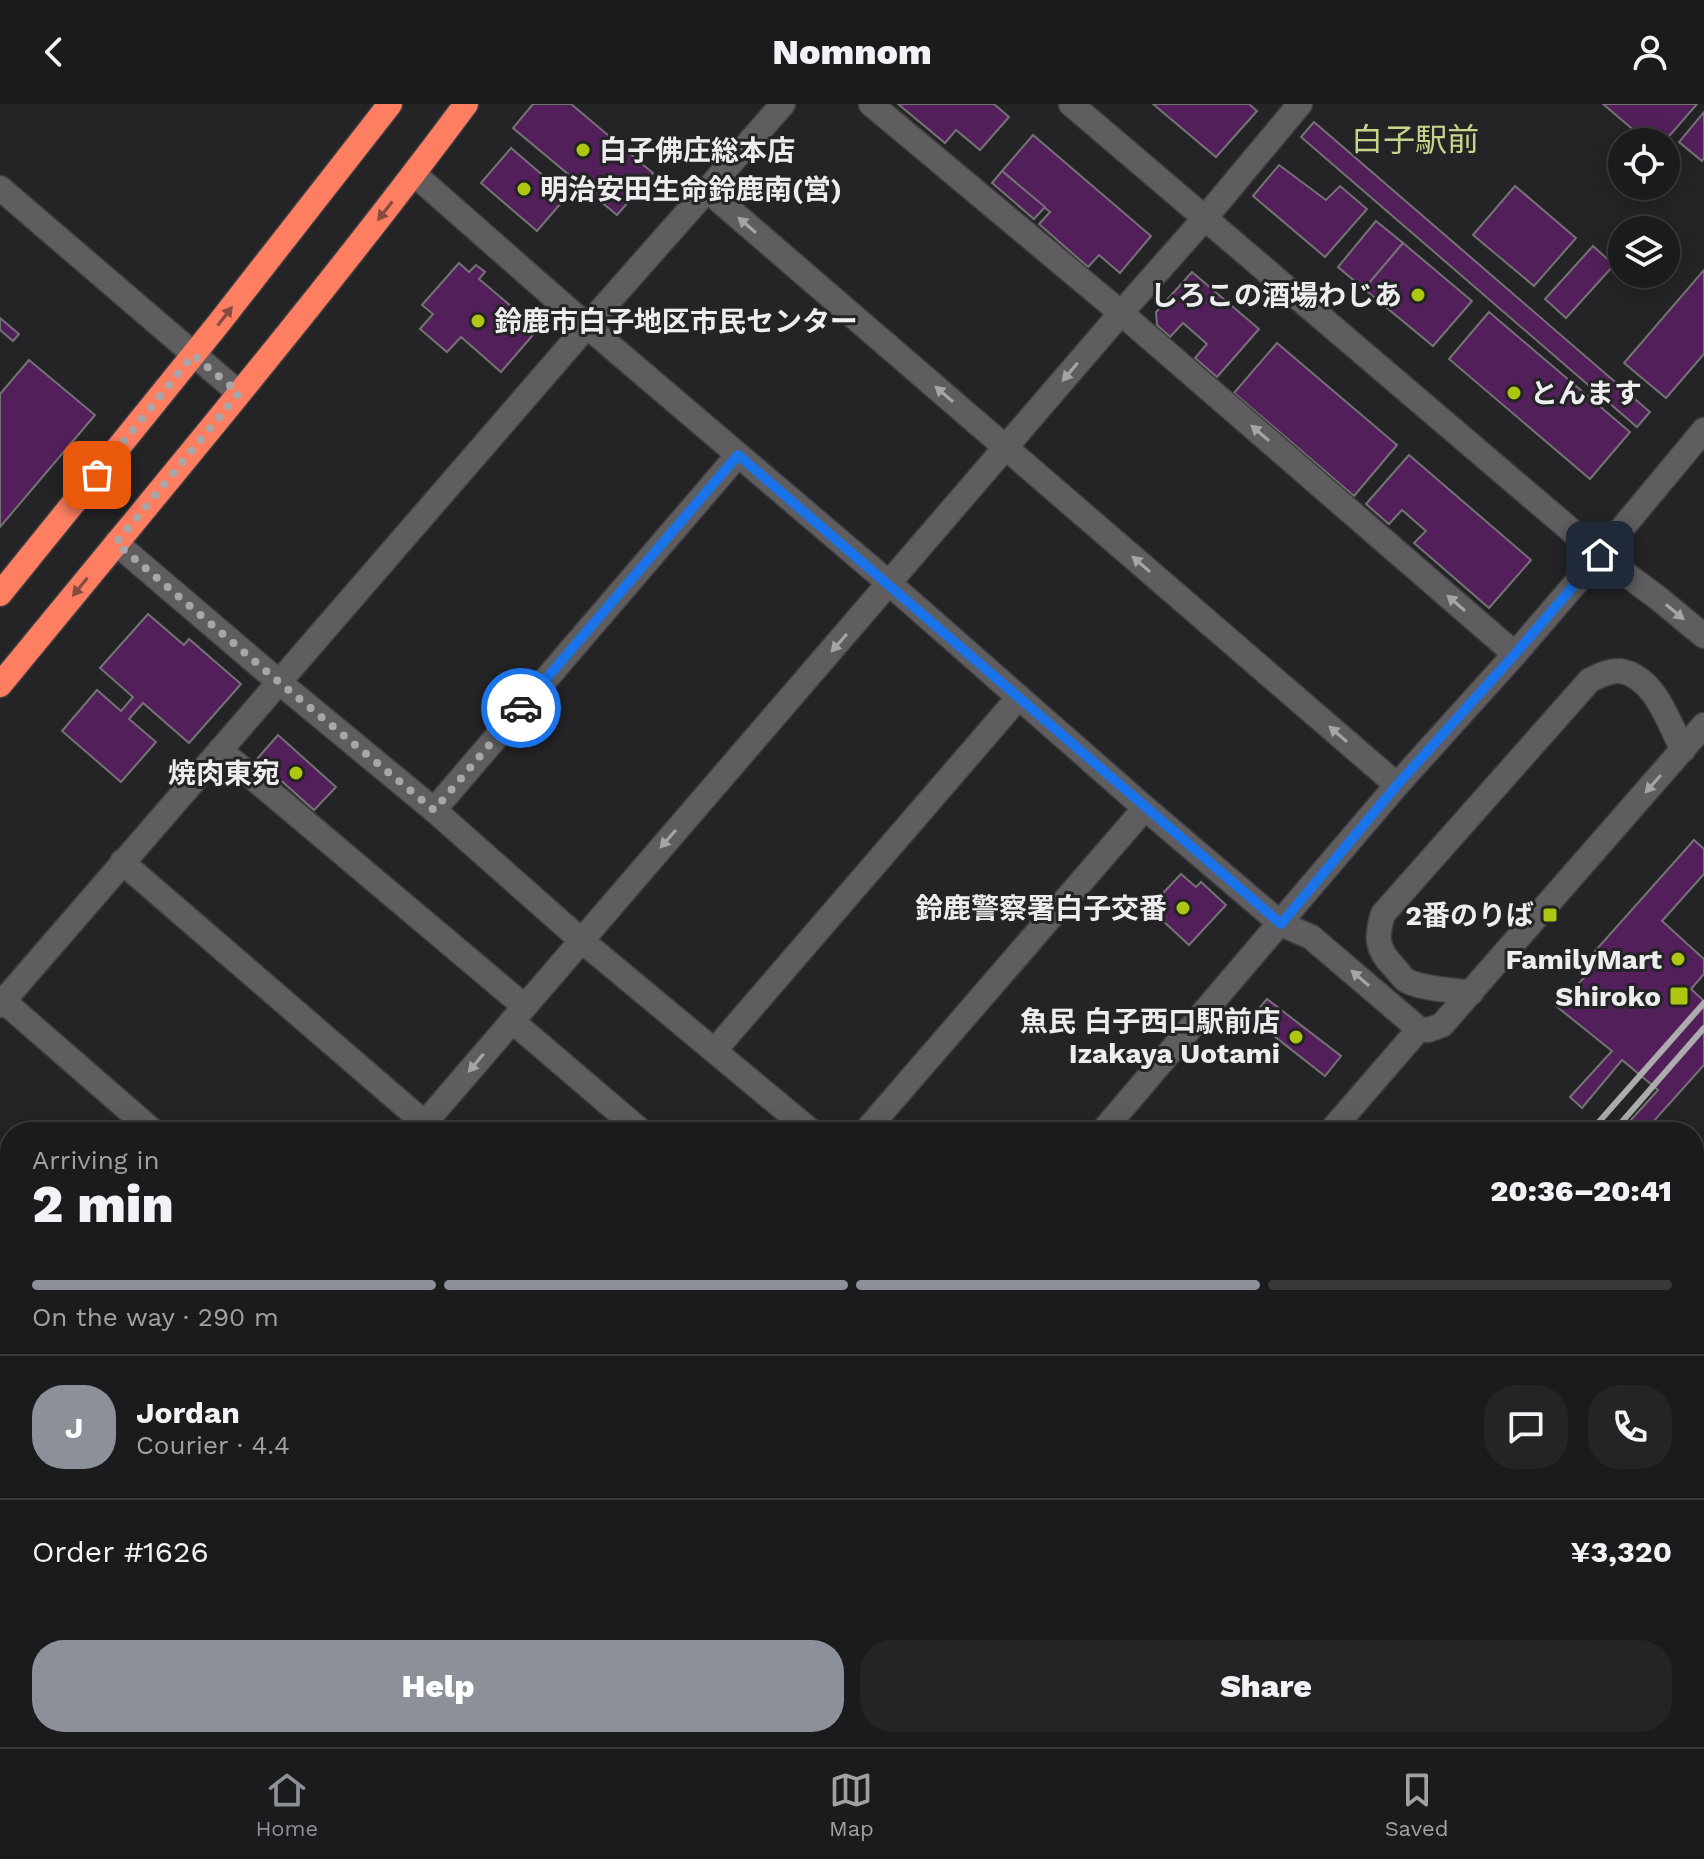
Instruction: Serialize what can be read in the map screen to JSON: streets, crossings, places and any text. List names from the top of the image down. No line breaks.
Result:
{"districts":["白子駅前"],"places":{"other":["白子佛庄総本店","明治安田生命鈴鹿南(営)","しろこの酒場わじあ","鈴鹿市白子地区市民センター","とんます","焼肉東宛","鈴鹿警察署白子交番","FamilyMart","魚民 白子西口駅前店 Izakaya Uotami"],"transit":["2番のりば","Shiroko"]},"page":{"header":"Nomnom","heading":["2 min","Arriving in","20:36–20:41"],"panel":["Jordan","Courier · 4.4","Order #1626","¥3,320"],"bar":"On the way · 290 m","round":"J","buttons":["Help","Share"],"tabs":["Home","Map","Saved"]}}
